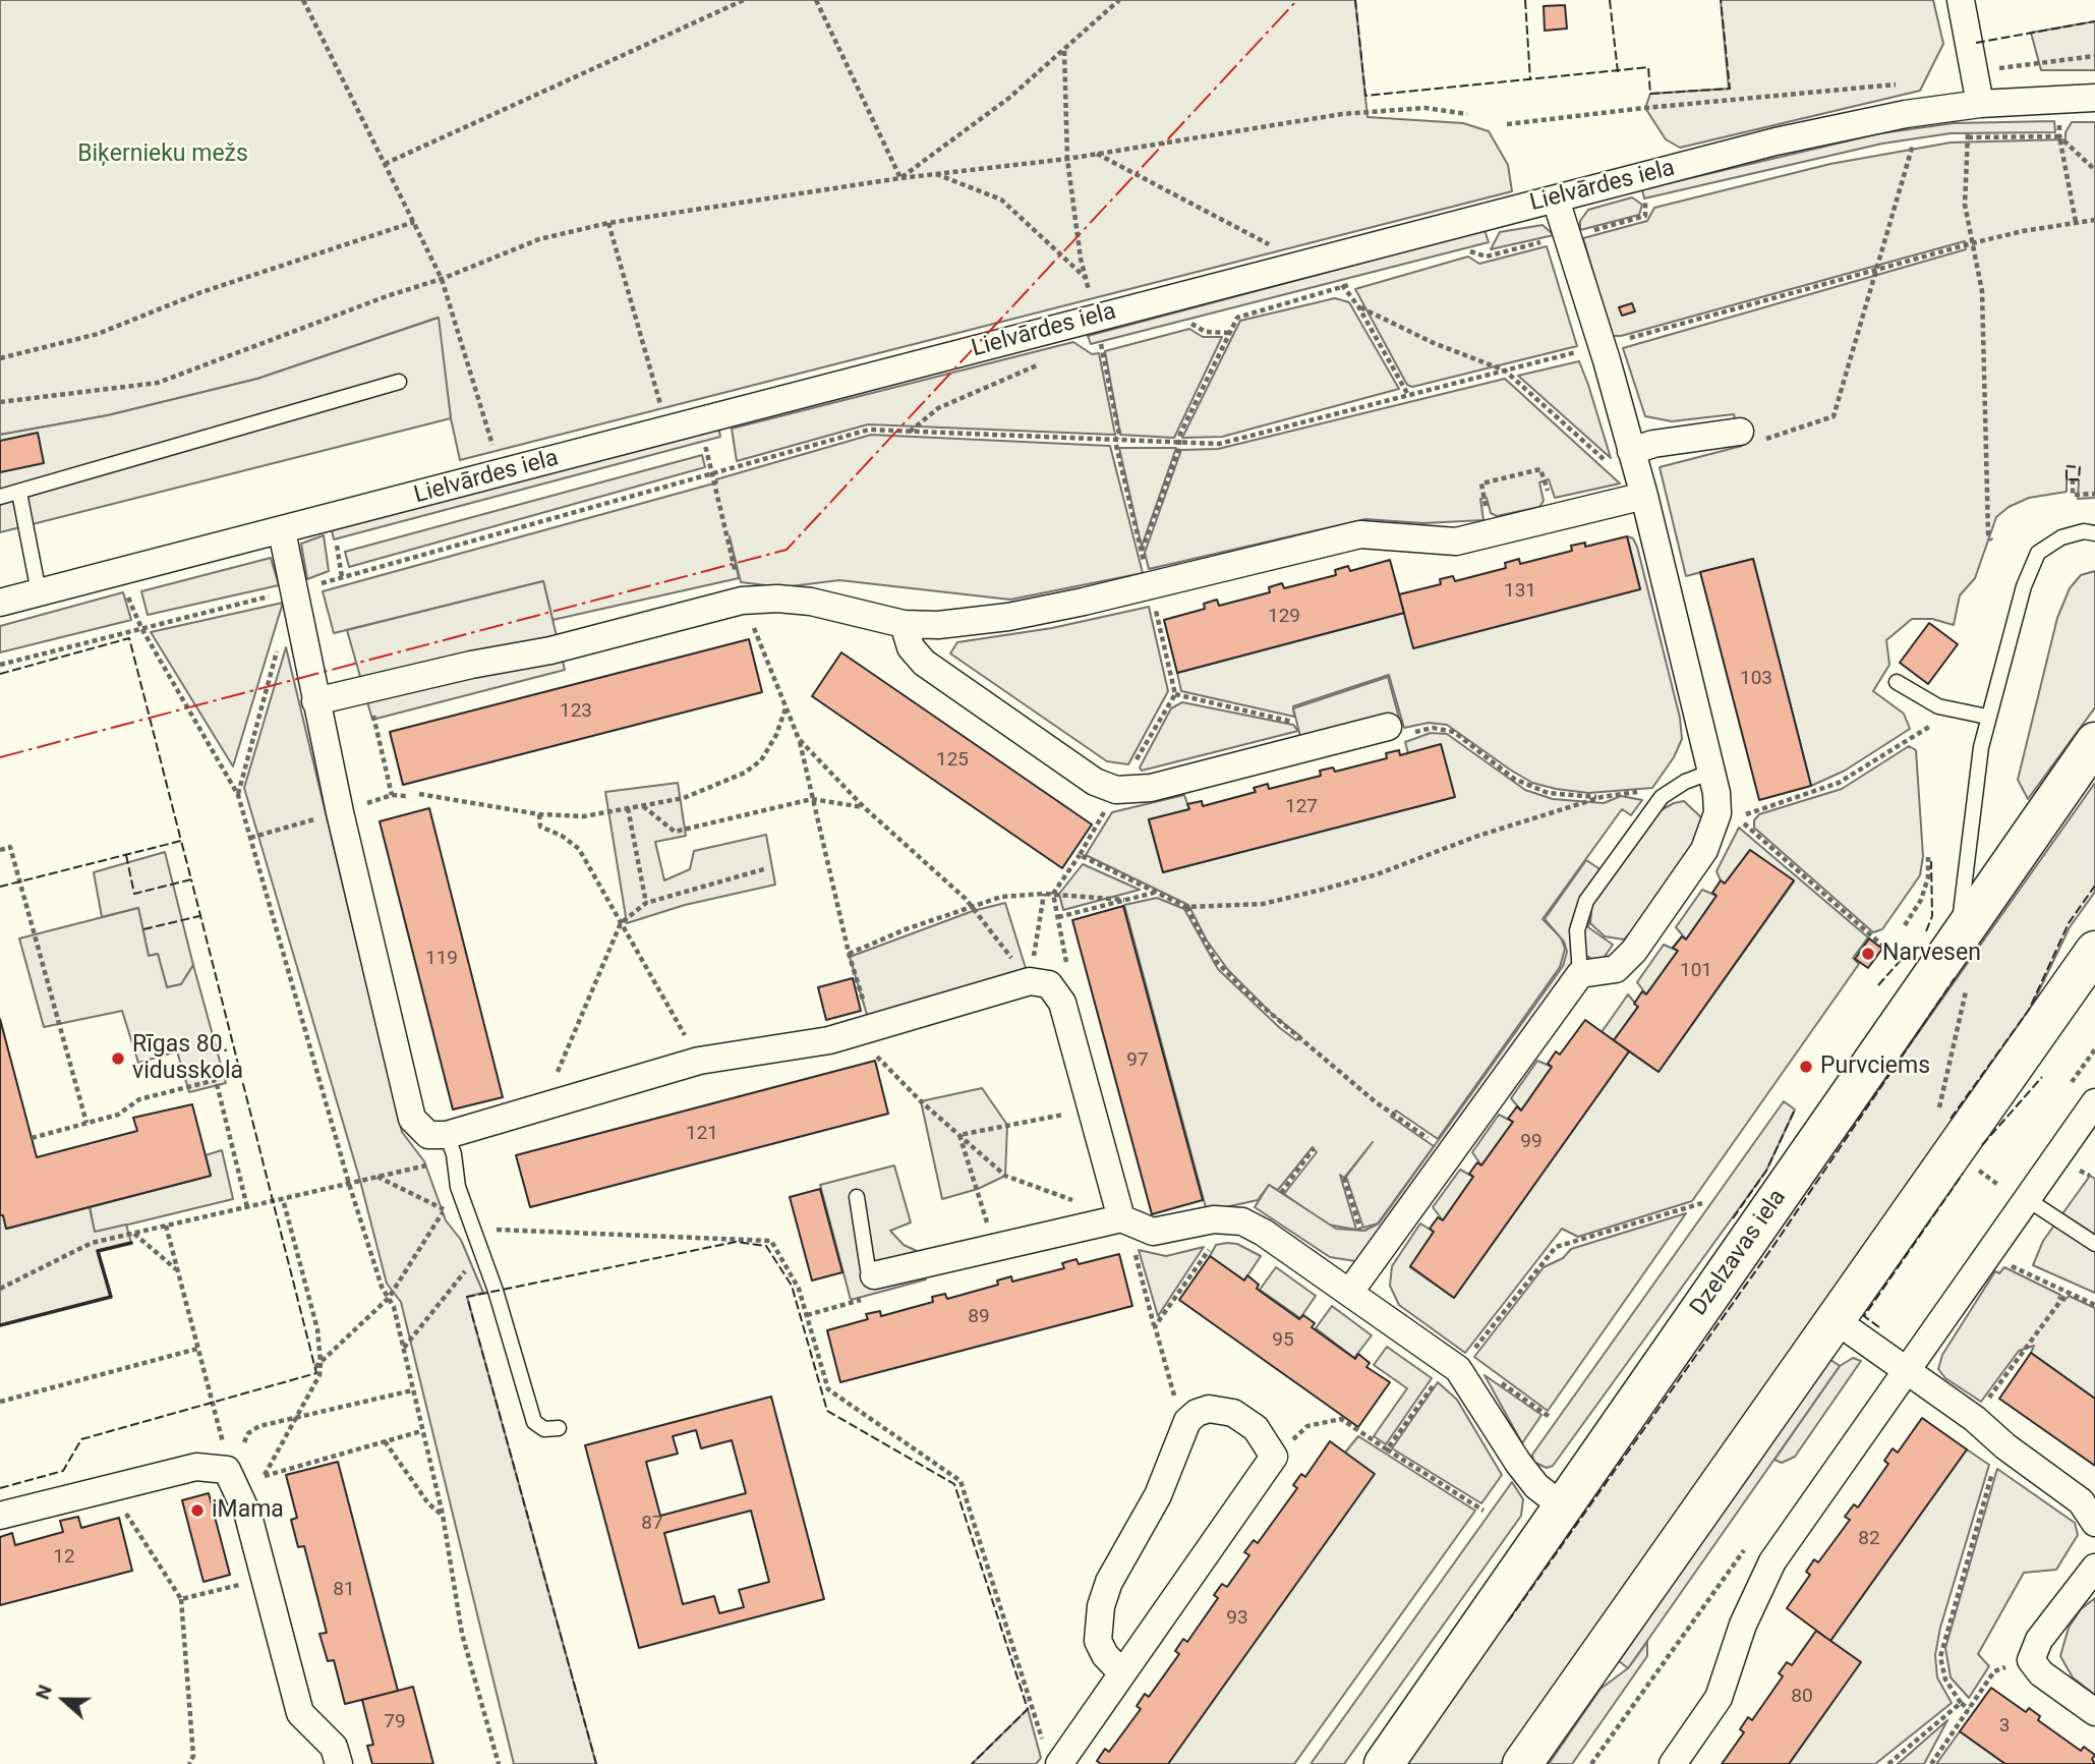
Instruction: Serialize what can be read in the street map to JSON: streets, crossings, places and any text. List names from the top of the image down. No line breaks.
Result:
{"streets":{"main road":["Dzelzavas iela"],"street":["Lielvārdes iela"]},"parks":["Biķernieku mežs"],"places":["Narvesen","Rīgas 80. vidusskola","Purvciems","iMama"],"house_numbers":["131","129","103","123","125","127","119","101","97","121","99","89","95","87","82","12","81","93","80","79","3"],"north":"left"}
